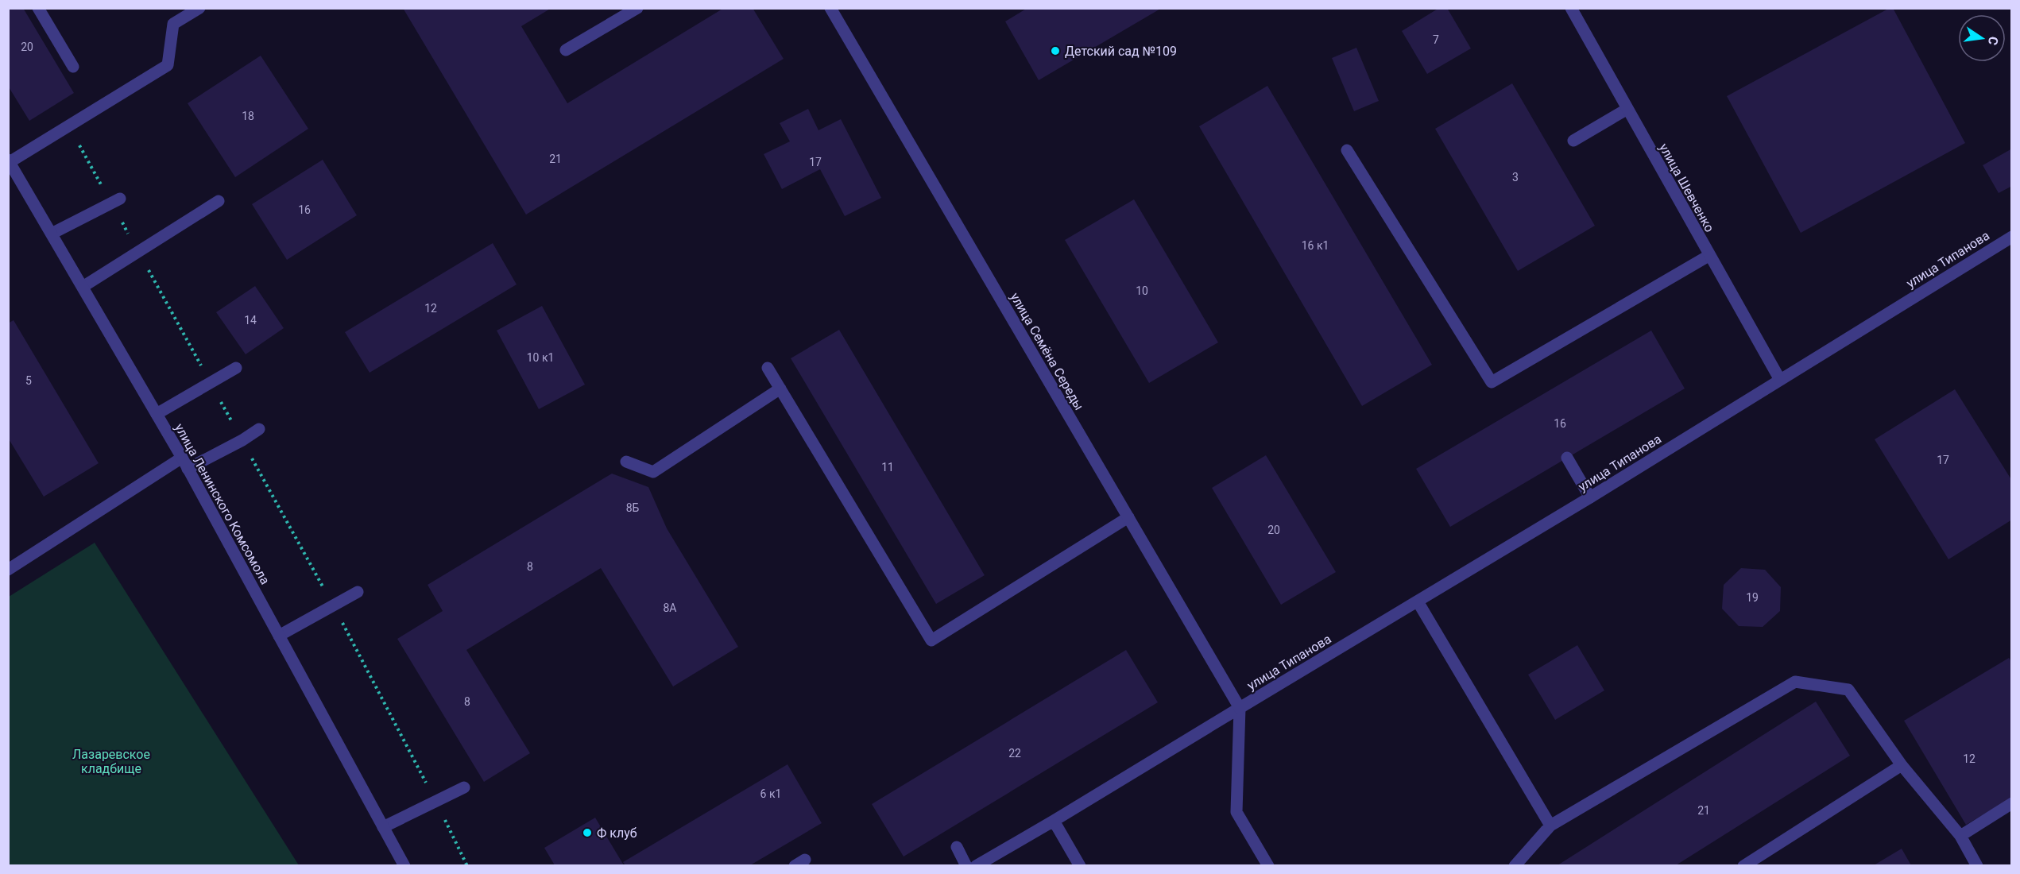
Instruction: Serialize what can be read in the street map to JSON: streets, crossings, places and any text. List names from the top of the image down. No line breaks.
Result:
{"streets":{"street":["улица Шевченко","улица Типанова","улица Семёна Середы","улица Ленинского Комсомола"]},"crossings":[["улица Шевченко","улица Типанова"],["улица Типанова","улица Семёна Середы"]],"parks":["Лазаревское кладбище"],"places":["Детский сад №109","Ф клуб"],"house_numbers":["7","20","18","21","17","3","16","16 к1","10","12","14","10 к1","5","16","17","11","8Б","20","8","19","8А","8","22","12","6 к1","21"],"north":"right"}
